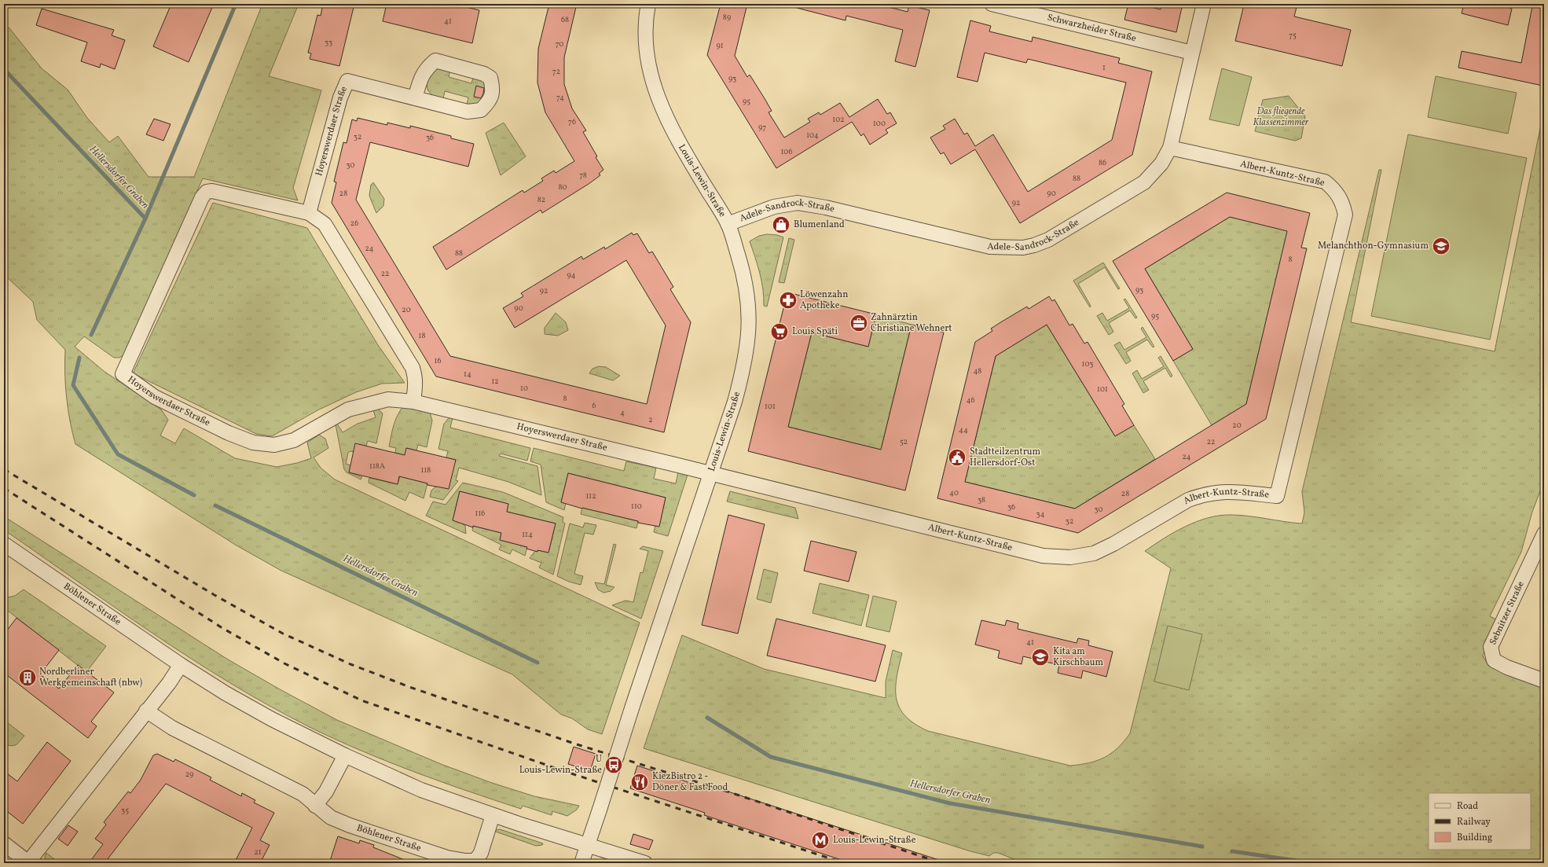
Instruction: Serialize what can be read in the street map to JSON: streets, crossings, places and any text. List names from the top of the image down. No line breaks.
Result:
{"streets":{"street":["Schwarzheider Straße","Hoyerswerdaer Straße","Albert-Kuntz-Straße","Louis-Lewin-Straße","Adele-Sandrock-Straße","Böhlener Straße","Sebnitzer Straße"]},"crossings":[["Schwarzheider Straße","Adele-Sandrock-Straße"],["Hoyerswerdaer Straße","Albert-Kuntz-Straße"],["Hoyerswerdaer Straße","Louis-Lewin-Straße"],["Albert-Kuntz-Straße","Louis-Lewin-Straße"],["Albert-Kuntz-Straße","Adele-Sandrock-Straße"],["Louis-Lewin-Straße","Adele-Sandrock-Straße"],["Louis-Lewin-Straße","Böhlener Straße"]],"water":["Hellersdorfer Graben"],"parks":["Das fliegende Klassenzimmer"],"places":{"shop":["Blumenland"],"school or university":["Melanchthon-Gymnasium","Kita am Kirschbaum"],"pharmacy":["Löwenzahn Apotheke"],"office":["Zahnärztin Christiane Wehnert"],"supermarket":["Louis Späti"],"public building":["Stadtteilzentrum Hellersdorf-Ost"],"building":["Nordberliner Werkgemeinschaft (nbw)"],"bus stop":["U Louis-Lewin-Straße"],"restaurant":["KiezBistro 2 - Döner & Fast Food"],"metro station":["Louis-Lewin-Straße"]},"house_numbers":["89","68","41","75","33","70","91","1","72","93","74","95","102","76","100","97","104","32","36","106","86","30","78","88","80","28","90","82","92","26","24","88","8","22","94","93","92","90","20","95","18","16","103","48","14","12","10","101","8","46","6","101","4","2","20","44","52","22","24","118A","118","40","28","112","38","110","36","30","116","34","32","114","41","29","35","21"],"legend":["Road","Railway","Building"]}
